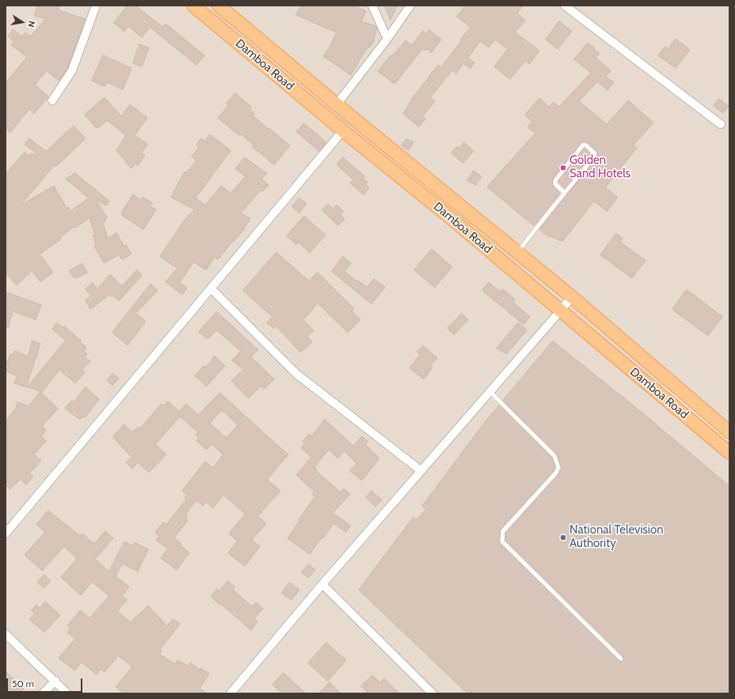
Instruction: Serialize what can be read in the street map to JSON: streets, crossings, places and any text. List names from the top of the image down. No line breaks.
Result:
{"streets":{"main road":["Damboa Road"]},"places":["Golden Sand Hotels","National Television Authority"],"scale_bar":"50 m","north":"right"}
